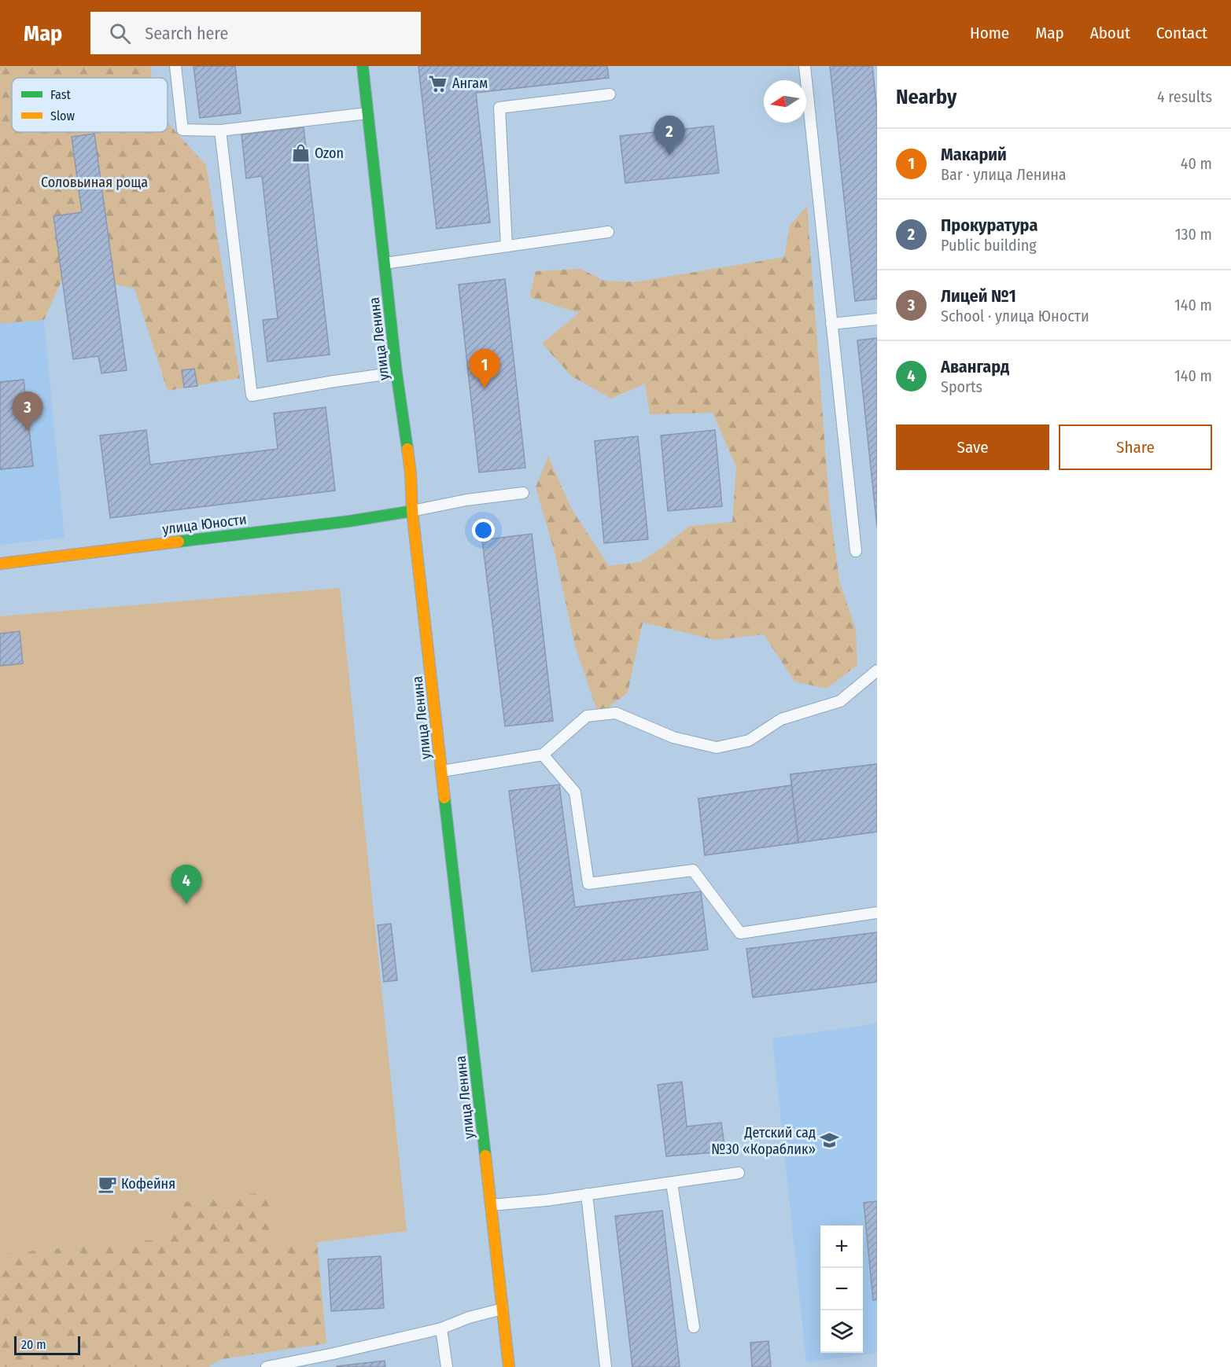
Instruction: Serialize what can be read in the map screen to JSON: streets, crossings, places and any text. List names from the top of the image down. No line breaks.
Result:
{"streets":{"main road":["улица Ленина","улица Юности"]},"crossings":[["улица Ленина","улица Юности"]],"parks":["Соловьиная роща"],"places":{"supermarket":["Ангам"],"shop":["Ozon"],"school or university":["Детский сад №30 «Кораблик»"],"cafe":["Кофейня"]},"legend":["Fast","Slow"],"scale_bar":"20 m","north":"left","page":{"header":"Map","search":"Search here","nav":["Home","Map","About","Contact"],"heading":["Nearby","4 results"],"pins":["2","1","3","4"],"list":[{"mark":"1","name":"Макарий","note":"Bar · улица Ленина","value":"40 m"},{"mark":"2","name":"Прокуратура","note":"Public building","value":"130 m"},{"mark":"3","name":"Лицей №1","note":"School · улица Юности","value":"140 m"},{"mark":"4","name":"Авангард","note":"Sports","value":"140 m"}],"buttons":["Save","Share"],"map_buttons":["+","−"],"scale":"20 m"}}
